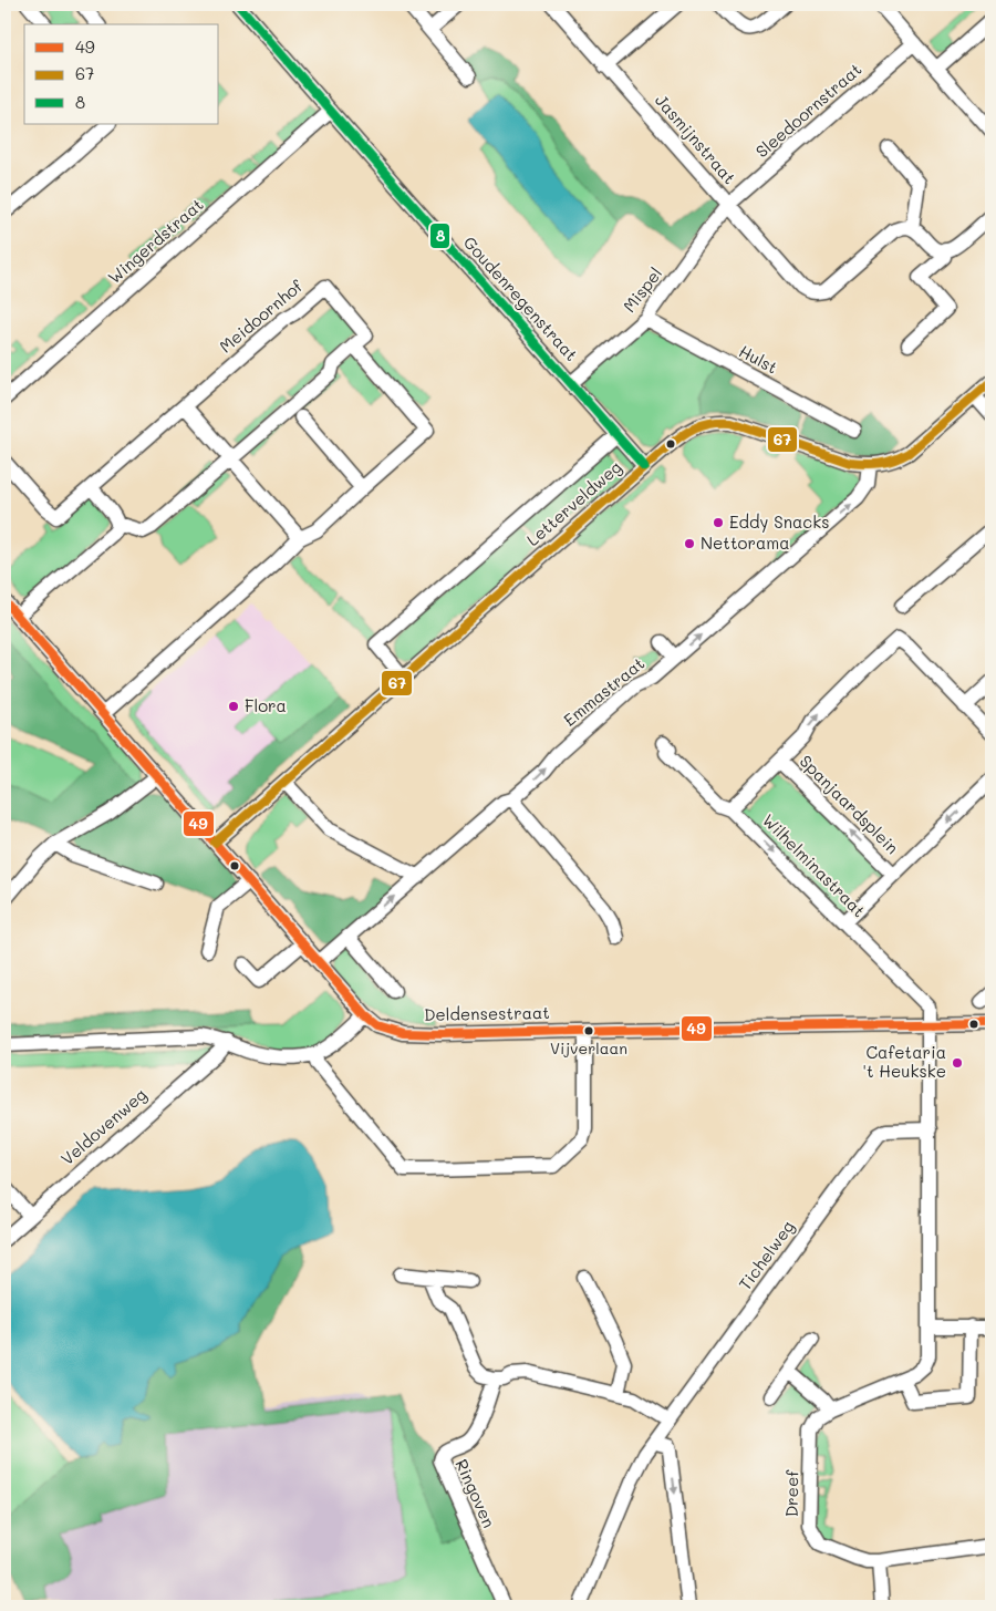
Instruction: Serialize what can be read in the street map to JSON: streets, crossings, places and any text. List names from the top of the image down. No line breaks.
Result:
{"streets":{"street":["Sleedoornstraat","Jasmijnstraat","Wingerdstraat","Mispel","Goudenregenstraat","Meidoornhof","Hulst","Letterveldweg","Emmastraat","Spanjaardsplein","Wilhelminastraat","Deldensestraat","Veldovenweg","Tichelweg","Ringoven","Dreef"]},"crossings":[["Sleedoornstraat","Jasmijnstraat"],["Sleedoornstraat","Mispel"],["Jasmijnstraat","Mispel"],["Wingerdstraat","Goudenregenstraat"],["Mispel","Goudenregenstraat"],["Mispel","Hulst"],["Goudenregenstraat","Letterveldweg"],["Letterveldweg","Emmastraat"],["Letterveldweg","Deldensestraat"],["Emmastraat","Deldensestraat"],["Spanjaardsplein","Wilhelminastraat"],["Wilhelminastraat","Deldensestraat"],["Wilhelminastraat","Dreef"],["Deldensestraat","Dreef"],["Tichelweg","Dreef"]],"one_way":["Emmastraat","Spanjaardsplein","Wilhelminastraat"],"places":["Eddy Snacks","Nettorama","Flora","Vijverlaan","Cafetaria 't Heukske"],"lines":["transit line 8","transit line 67","transit line 49"],"legend":["49","67","8"]}
